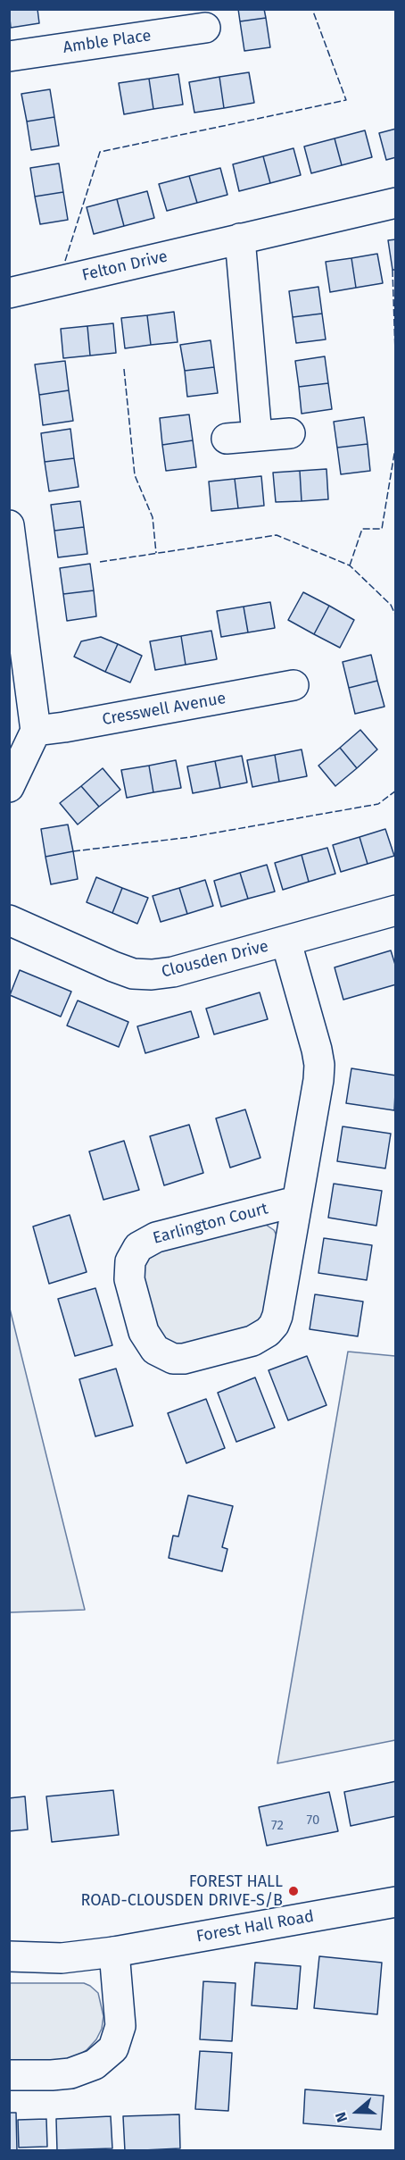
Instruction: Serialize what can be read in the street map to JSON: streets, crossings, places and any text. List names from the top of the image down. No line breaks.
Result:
{"streets":{"street":["Amble Place","Felton Drive","Cresswell Avenue","Clousden Drive","Earlington Court","Forest Hall Road"]},"crossings":[["Clousden Drive","Earlington Court"]],"places":["FOREST HALL ROAD-CLOUSDEN DRIVE-S/B"],"house_numbers":["70","72"],"north":"left"}
